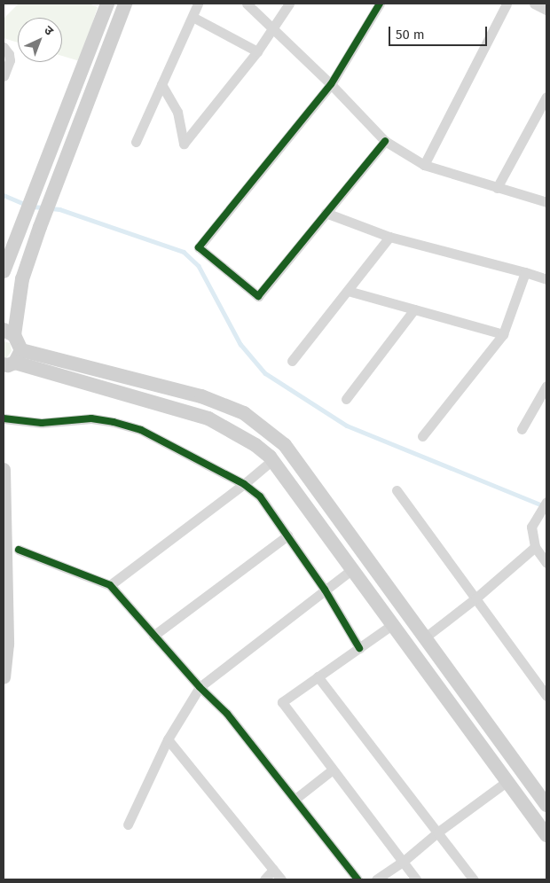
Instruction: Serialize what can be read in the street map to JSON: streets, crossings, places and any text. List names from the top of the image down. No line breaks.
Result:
{"scale_bar":"50 m","north":"top right"}
